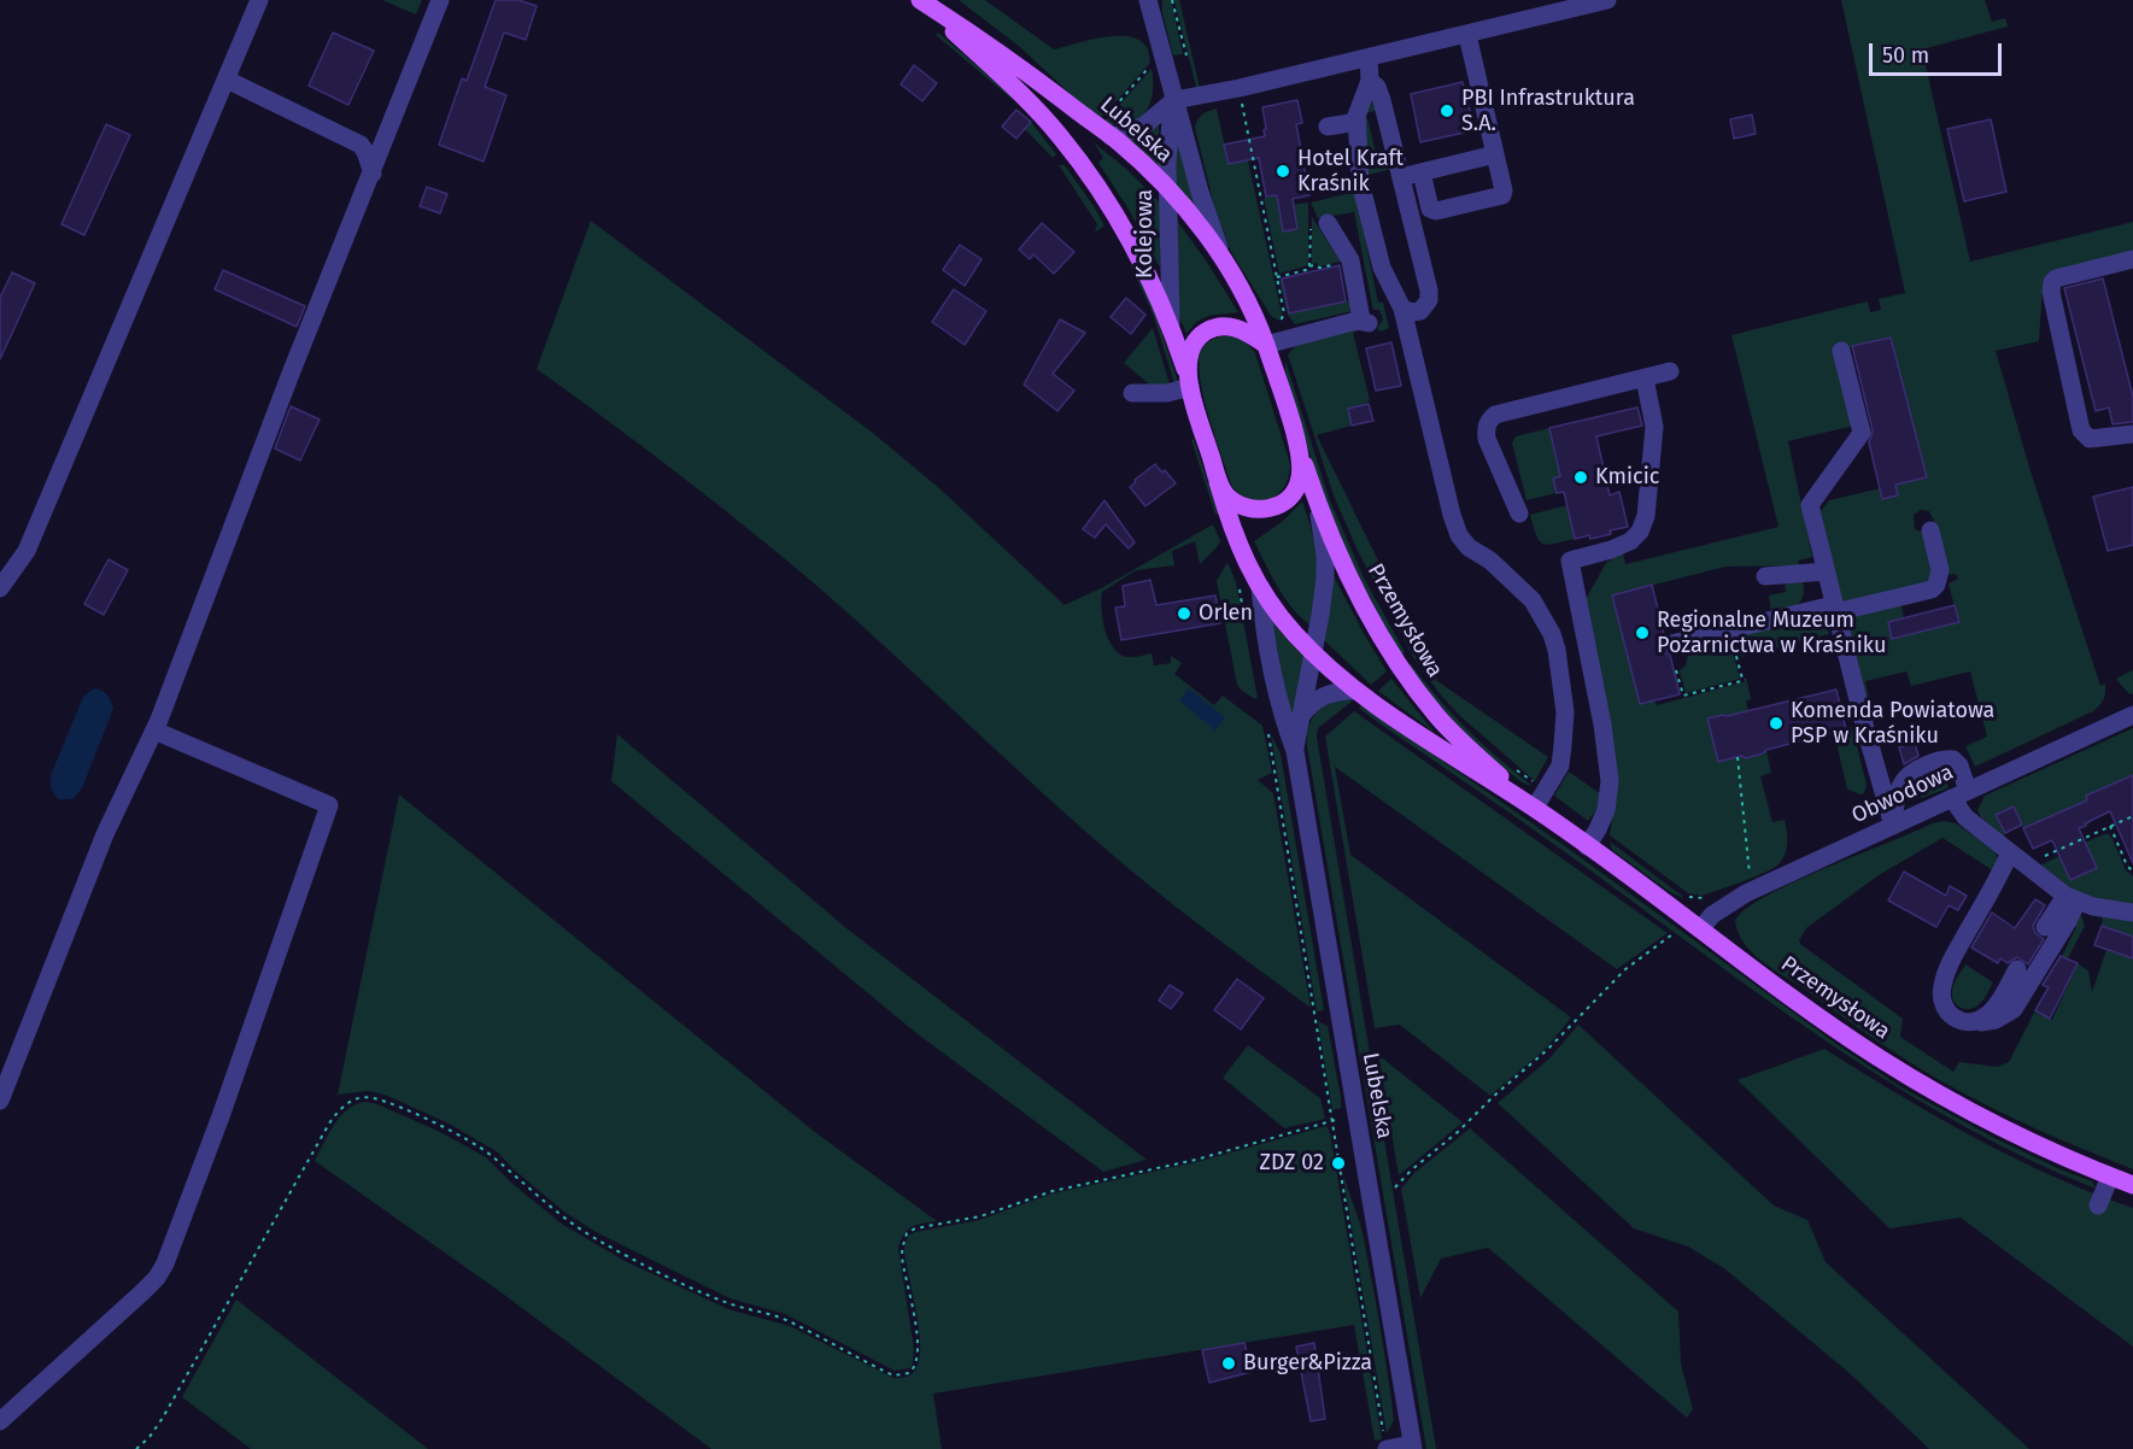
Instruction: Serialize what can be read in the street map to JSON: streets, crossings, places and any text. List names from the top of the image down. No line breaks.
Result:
{"streets":{"main road":["Lubelska","Przemysłowa"],"street":["Kolejowa","Obwodowa"]},"crossings":[["Lubelska","Kolejowa"],["Lubelska","Przemysłowa"],["Przemysłowa","Obwodowa"]],"places":["PBI Infrastruktura S.A.","Hotel Kraft Kraśnik","Kmicic","Orlen","Regionalne Muzeum Pożarnictwa w Kraśniku","Komenda Powiatowa PSP w Kraśniku","ZDZ 02","Burger&Pizza"],"scale_bar":"50 m"}
